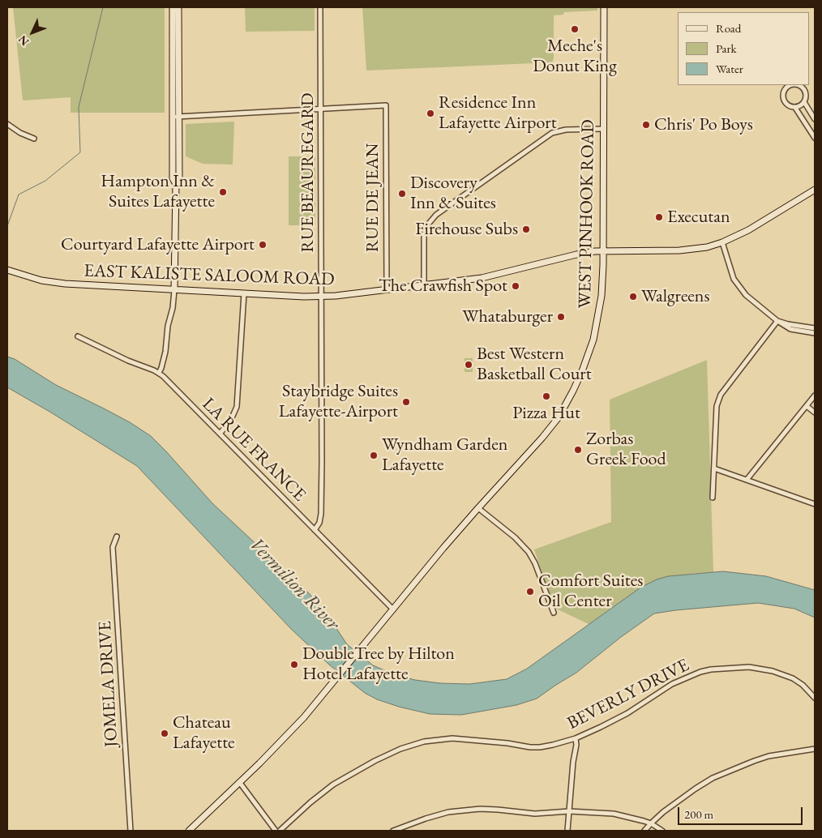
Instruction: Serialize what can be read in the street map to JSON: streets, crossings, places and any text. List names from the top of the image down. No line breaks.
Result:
{"streets":{"main road":["WEST PINHOOK ROAD","EAST KALISTE SALOOM ROAD"],"street":["RUE BEAUREGARD","RUE DE JEAN","LA RUE FRANCE","JOMELA DRIVE","BEVERLY DRIVE"]},"crossings":[["RUE BEAUREGARD","RUE DE JEAN"],["RUE BEAUREGARD","EAST KALISTE SALOOM ROAD"],["RUE BEAUREGARD","LA RUE FRANCE"],["RUE DE JEAN","EAST KALISTE SALOOM ROAD"],["WEST PINHOOK ROAD","EAST KALISTE SALOOM ROAD"],["WEST PINHOOK ROAD","LA RUE FRANCE"]],"water":["Vermilion River"],"places":["Meche's Donut King","Residence Inn Lafayette Airport","Chris' Po Boys","Hampton Inn & Suites Lafayette","Discovery Inn & Suites","Executan","Firehouse Subs","Courtyard Lafayette Airport","The Crawfish Spot","Walgreens","Whataburger","Best Western Basketball Court","Pizza Hut","Staybridge Suites Lafayette-Airport","Zorbas Greek Food","Wyndham Garden Lafayette","Comfort Suites Oil Center","DoubleTree by Hilton Hotel Lafayette","Chateau Lafayette"],"legend":["Road","Park","Water"],"scale_bar":"200 m","north":"bottom left"}
